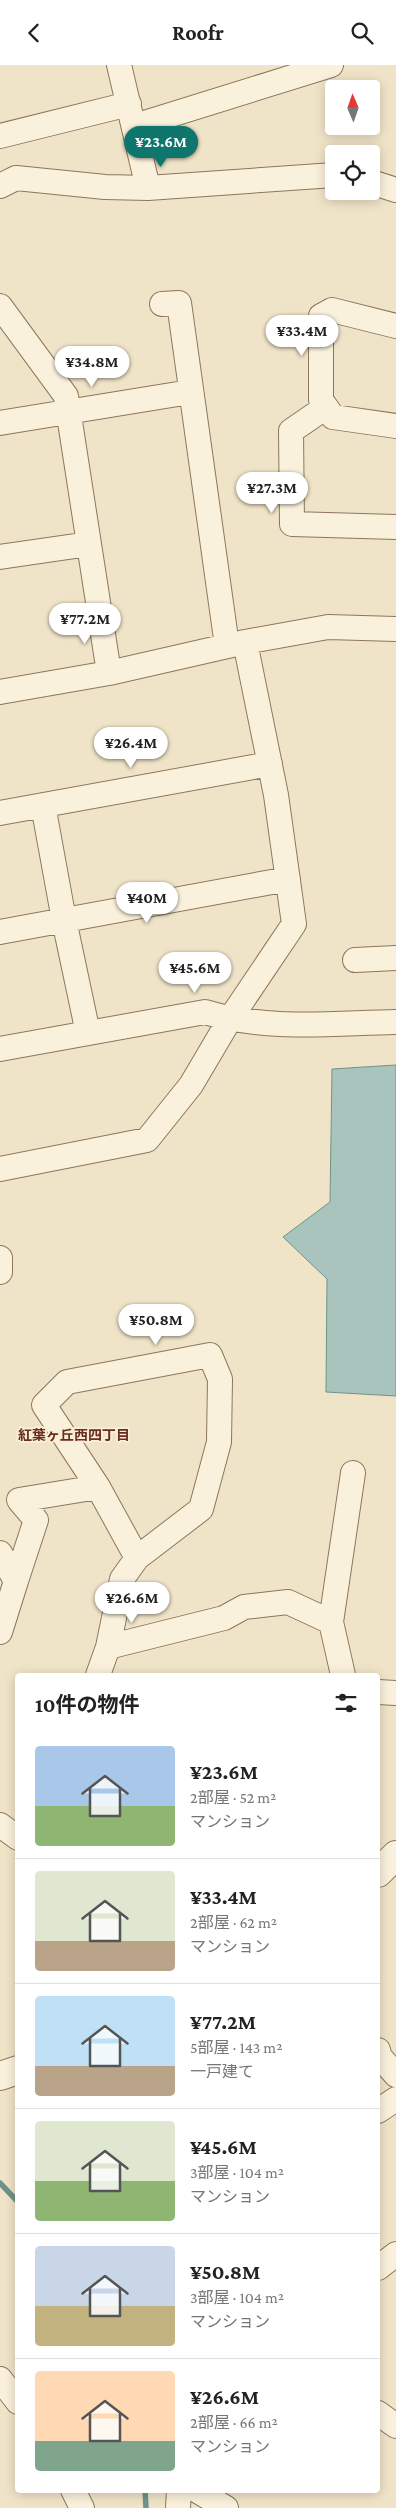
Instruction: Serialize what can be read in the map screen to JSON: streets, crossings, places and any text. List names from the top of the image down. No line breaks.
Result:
{"districts":["紅葉ヶ丘西四丁目"],"north":"top","page":{"header":"Roofr","price":["¥23.6M","¥33.4M","¥34.8M","¥27.3M","¥77.2M","¥26.4M","¥40M","¥45.6M","¥50.8M","¥26.6M"],"heading":"10件の物件","list":[{"name":"¥23.6M","note":"2部屋 · 52 m² · マンション"},{"name":"¥33.4M","note":"2部屋 · 62 m² · マンション"},{"name":"¥77.2M","note":"5部屋 · 143 m² · 一戸建て"},{"name":"¥45.6M","note":"3部屋 · 104 m² · マンション"},{"name":"¥50.8M","note":"3部屋 · 104 m² · マンション"},{"name":"¥26.6M","note":"2部屋 · 66 m² · マンション"}]}}
